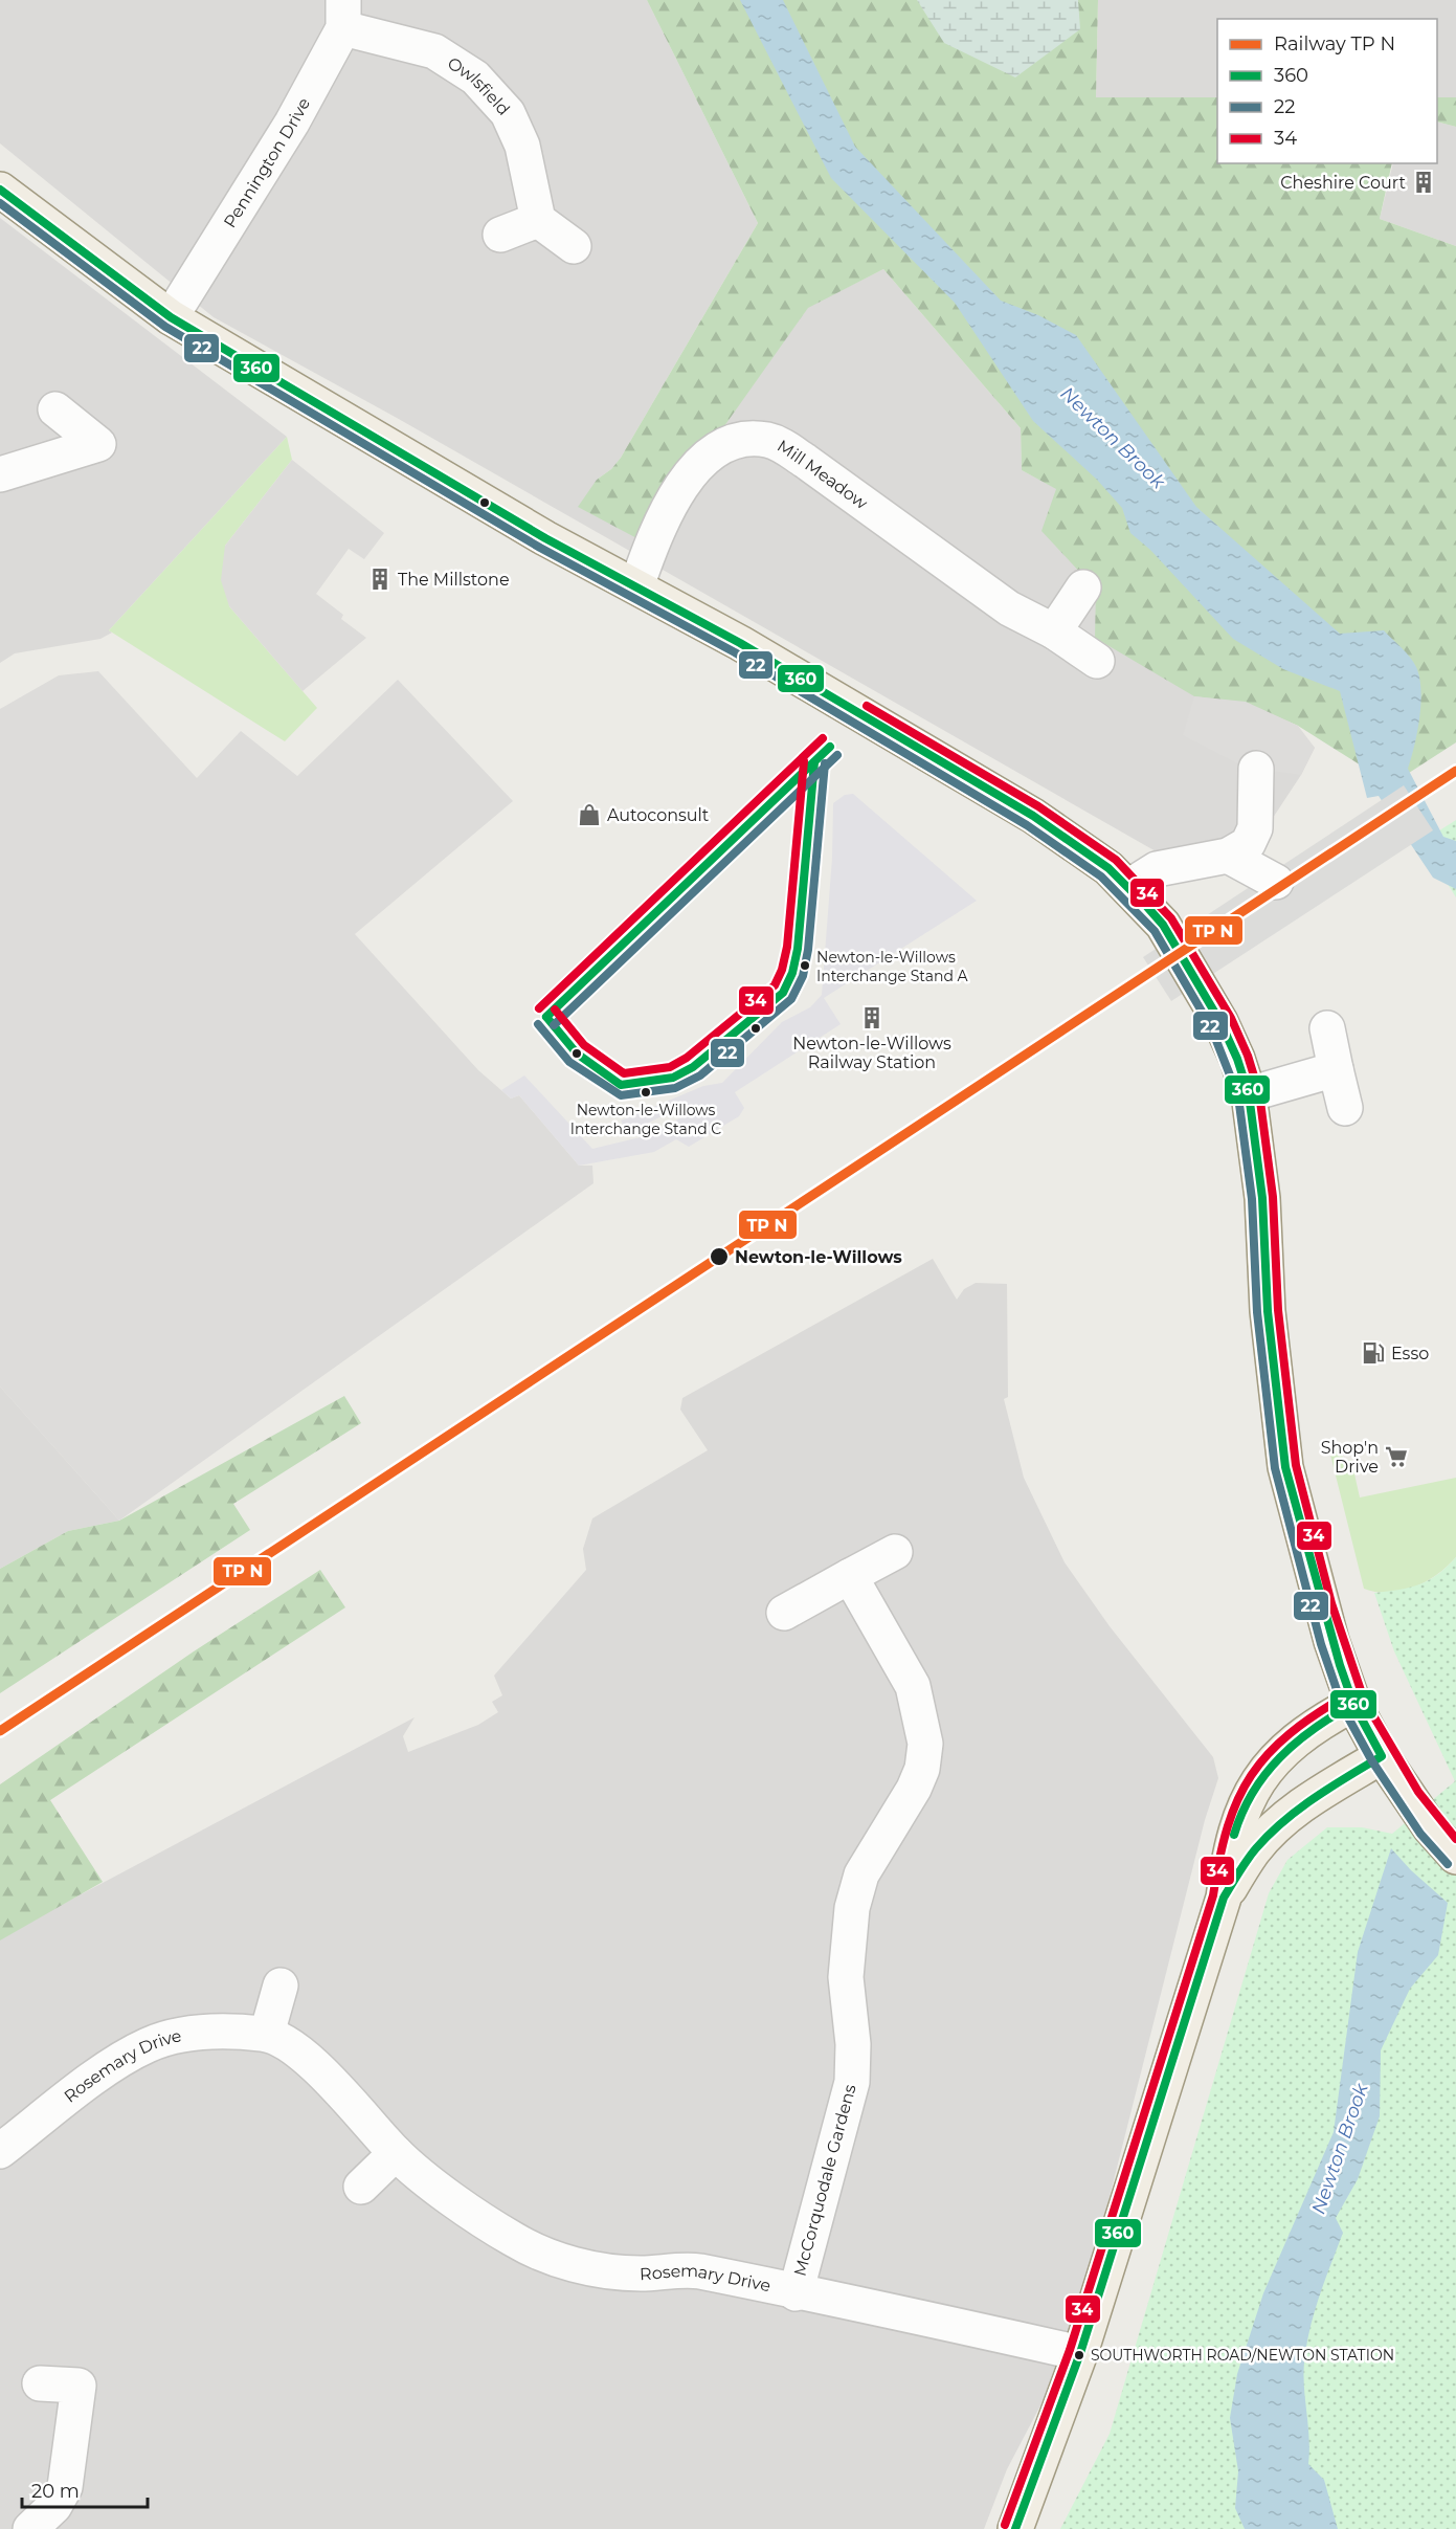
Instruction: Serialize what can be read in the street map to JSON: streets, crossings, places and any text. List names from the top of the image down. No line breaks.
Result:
{"streets":{"street":["Owlsfield","Pennington Drive","Mill Meadow","Rosemary Drive","McCorquodale Gardens"]},"crossings":[["Owlsfield","Pennington Drive"],["Rosemary Drive","McCorquodale Gardens"]],"water":["Newton Brook"],"places":{"building":["Cheshire Court","The Millstone","Newton-le-Willows Railway Station"],"shop":["Autoconsult"],"other":["Newton-le-Willows Interchange Stand A","Newton-le-Willows Interchange Stand C","Newton-le-Willows","SOUTHWORTH ROAD/NEWTON STATION"],"fuel station":["Esso"],"supermarket":["Shop'n Drive"]},"lines":["transit line 360","transit line 22","transit line 34"],"legend":["Railway TP N","360","22","34"],"scale_bar":"20 m"}
